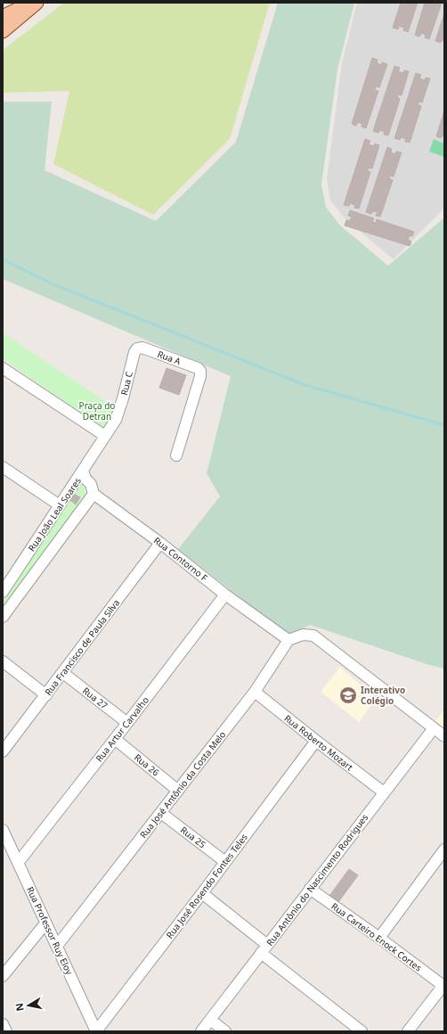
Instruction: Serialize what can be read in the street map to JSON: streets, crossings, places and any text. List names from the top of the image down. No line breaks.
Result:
{"streets":{"street":["Rua A","Rua C","Rua João Leal Soares","Rua Contorno F","Rua Francisco de Paula Silva","Rua 27","Rua Artur Carvalho","Rua Roberto Mozart","Rua 26","Rua José Antônio da Costa Melo","Rua 25","Rua Antônio do Nascimento Rodrigues","Rua José Rosendo Fontes Teles","Rua Professor Ruy Eloy","Rua Carteiro Enock Cortes"]},"crossings":[["Rua A","Rua C"],["Rua C","Rua João Leal Soares"],["Rua João Leal Soares","Rua Contorno F"],["Rua Contorno F","Rua Francisco de Paula Silva"],["Rua Contorno F","Rua Artur Carvalho"],["Rua Contorno F","Rua José Antônio da Costa Melo"],["Rua Francisco de Paula Silva","Rua 27"],["Rua 27","Rua Artur Carvalho"],["Rua Artur Carvalho","Rua 26"],["Rua Artur Carvalho","Rua Professor Ruy Eloy"],["Rua Roberto Mozart","Rua José Antônio da Costa Melo"],["Rua Roberto Mozart","Rua Antônio do Nascimento Rodrigues"],["Rua Roberto Mozart","Rua José Rosendo Fontes Teles"],["Rua 26","Rua José Antônio da Costa Melo"],["Rua José Antônio da Costa Melo","Rua 25"],["Rua José Antônio da Costa Melo","Rua Professor Ruy Eloy"],["Rua 25","Rua José Rosendo Fontes Teles"],["Rua Antônio do Nascimento Rodrigues","Rua Carteiro Enock Cortes"],["Rua José Rosendo Fontes Teles","Rua Professor Ruy Eloy"]],"parks":["Praça do Detran"],"places":{"school or university":["Interativo Colégio"]},"north":"left"}
